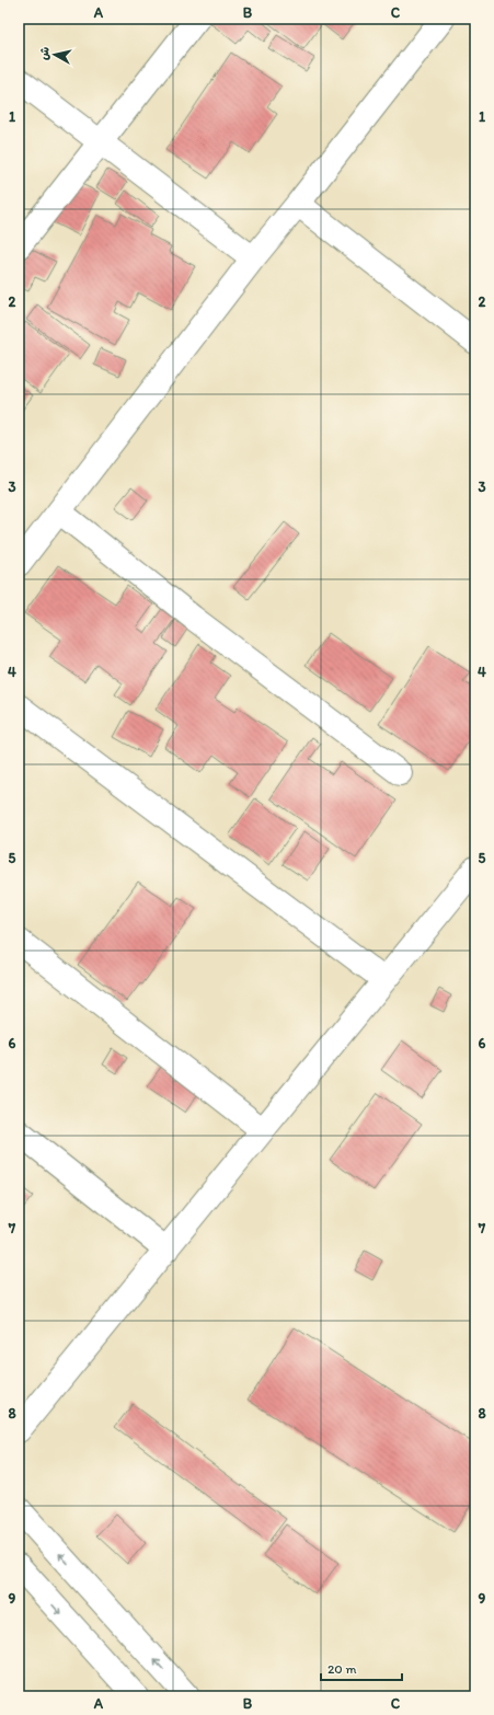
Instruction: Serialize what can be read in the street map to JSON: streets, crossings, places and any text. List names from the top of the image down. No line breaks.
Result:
{"scale_bar":"20 m","north":"left","grid":{"columns":["A","B","C"],"rows":["1","2","3","4","5","6","7","8","9"]}}
